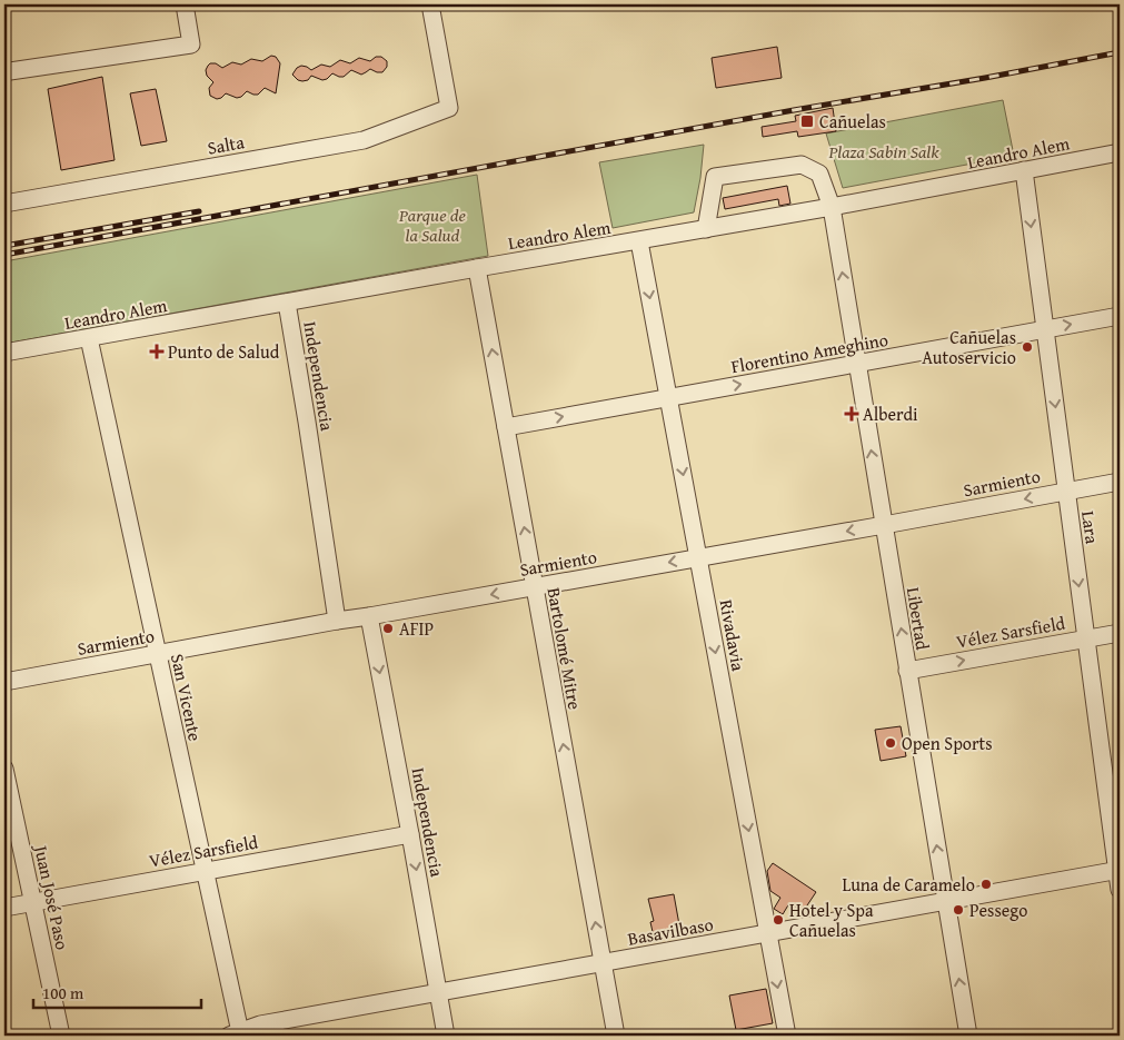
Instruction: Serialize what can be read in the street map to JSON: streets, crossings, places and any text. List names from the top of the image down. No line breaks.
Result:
{"streets":{"street":["Salta","Leandro Alem","Florentino Ameghino","Independencia","Sarmiento","Lara","Libertad","Vélez Sarsfield","Rivadavia","Bartolomé Mitre","San Vicente","Juan José Paso","Basavilbaso"]},"crossings":[["Leandro Alem","Independencia"],["Leandro Alem","Lara"],["Leandro Alem","Libertad"],["Leandro Alem","Rivadavia"],["Leandro Alem","Bartolomé Mitre"],["Leandro Alem","San Vicente"],["Florentino Ameghino","Lara"],["Florentino Ameghino","Libertad"],["Florentino Ameghino","Rivadavia"],["Florentino Ameghino","Bartolomé Mitre"],["Independencia","Sarmiento"],["Independencia","Vélez Sarsfield"],["Independencia","Basavilbaso"],["Sarmiento","Lara"],["Sarmiento","Libertad"],["Sarmiento","Rivadavia"],["Sarmiento","Bartolomé Mitre"],["Sarmiento","San Vicente"],["Lara","Vélez Sarsfield"],["Lara","Basavilbaso"],["Libertad","Vélez Sarsfield"],["Libertad","Basavilbaso"],["Vélez Sarsfield","San Vicente"],["Vélez Sarsfield","Juan José Paso"],["Rivadavia","Basavilbaso"],["Bartolomé Mitre","Basavilbaso"],["San Vicente","Basavilbaso"]],"one_way":["Florentino Ameghino","Independencia","Sarmiento","Lara","Libertad","Rivadavia","Bartolomé Mitre"],"parks":["Plaza Sabin Salk","Parque de la Salud"],"places":{"transit":["Cañuelas"],"other":["Cañuelas Autoservicio","AFIP","Open Sports","Luna de Caramelo","Pessego","Hotel y Spa Cañuelas"],"health":["Punto de Salud","Alberdi"]},"scale_bar":"100 m"}
